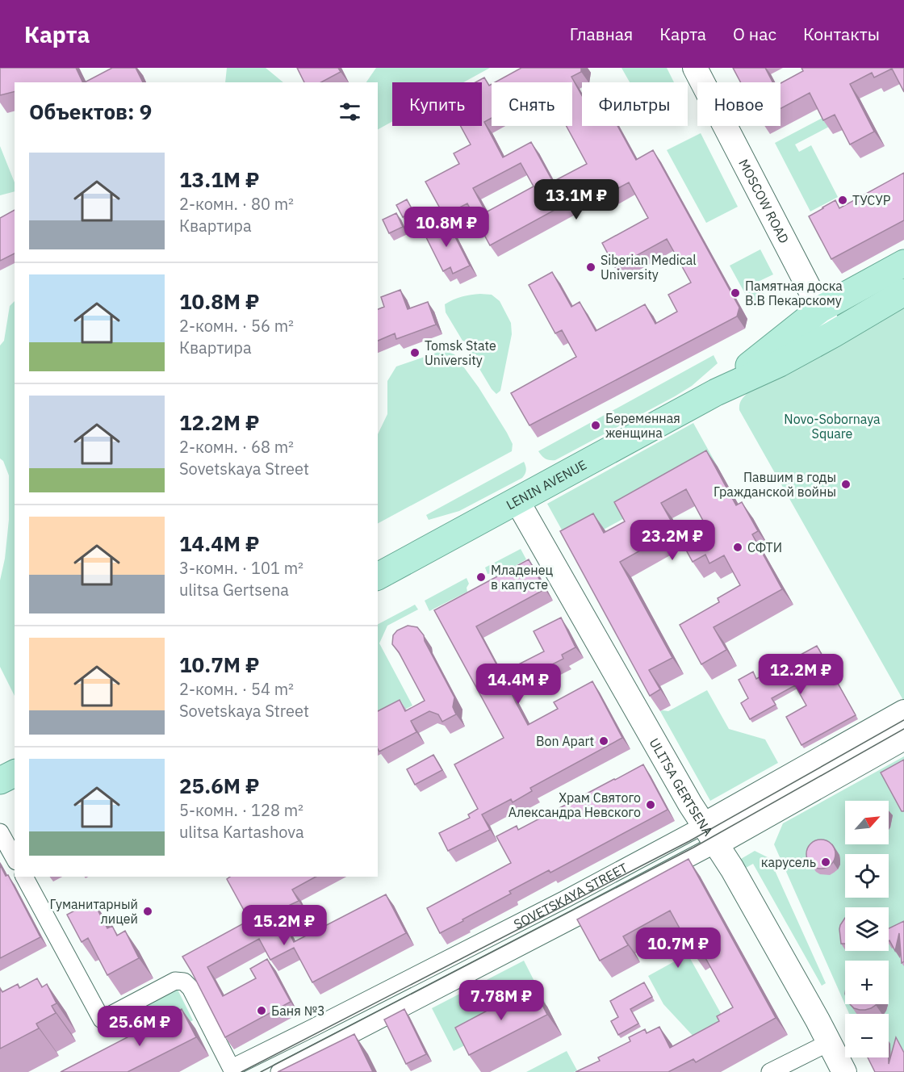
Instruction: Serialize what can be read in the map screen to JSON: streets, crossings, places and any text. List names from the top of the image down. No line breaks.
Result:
{"streets":{"main road":["LENIN AVENUE"],"street":["MOSCOW ROAD","ULITSA GERTSENA","SOVETSKAYA STREET"]},"crossings":[["MOSCOW ROAD","LENIN AVENUE"],["LENIN AVENUE","ULITSA GERTSENA"],["ULITSA GERTSENA","SOVETSKAYA STREET"]],"parks":["Novo-Sobornaya Square"],"places":["ТУСУР","Siberian Medical University","Памятная доска В.В Пекарскому","Tomsk State University","Беременная женщина","Павшим в годы Гражданской войны","СФТИ","Младенец в капусте","Bon Apart","Храм Святого Александра Невского","карусель","Гуманитарный лицей","Баня №3"],"north":"top right","page":{"header":"Карта","nav":["Главная","Карта","О нас","Контакты"],"chip":["Купить","Снять","Фильтры","Новое"],"heading":"Объектов: 9","list":[{"name":"13.1M ₽","note":"2-комн. · 80 m² · Квартира"},{"name":"10.8M ₽","note":"2-комн. · 56 m² · Квартира"},{"name":"12.2M ₽","note":"2-комн. · 68 m² · Sovetskaya Street"},{"name":"14.4M ₽","note":"3-комн. · 101 m² · ulitsa Gertsena"},{"name":"10.7M ₽","note":"2-комн. · 54 m² · Sovetskaya Street"},{"name":"25.6M ₽","note":"5-комн. · 128 m² · ulitsa Kartashova"}],"price":["13.1M ₽","10.8M ₽","23.2M ₽","12.2M ₽","14.4M ₽","15.2M ₽","10.7M ₽","7.78M ₽","25.6M ₽"],"map_buttons":["+","−"]}}
